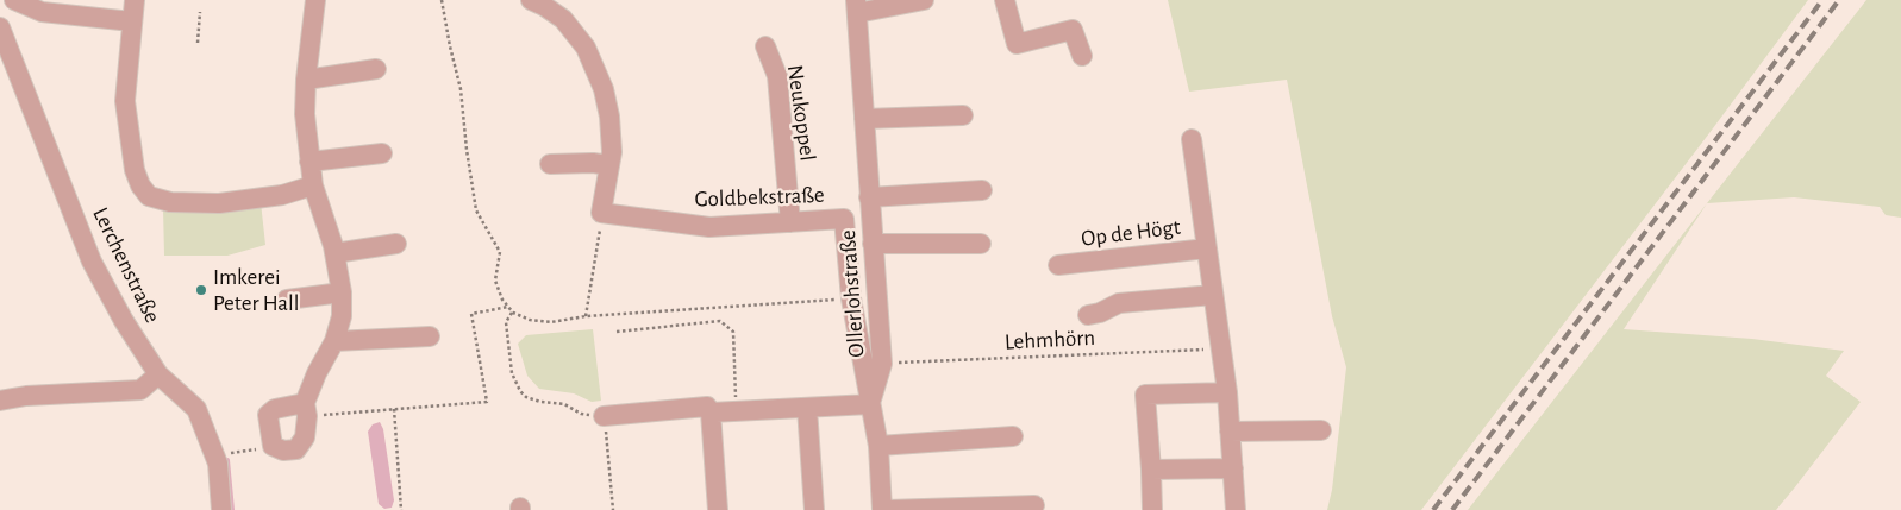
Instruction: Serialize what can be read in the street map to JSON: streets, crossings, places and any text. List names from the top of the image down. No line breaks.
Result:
{"streets":{"street":["Neukoppel","Goldbekstraße","Op de Högt","Lerchenstraße","Ollerlohstraße"],"path":["Lehmhörn"]},"crossings":[["Neukoppel","Goldbekstraße"],["Goldbekstraße","Ollerlohstraße"],["Op de Högt","Lehmhörn"],["Ollerlohstraße","Lehmhörn"]],"places":["Imkerei Peter Hall"]}
